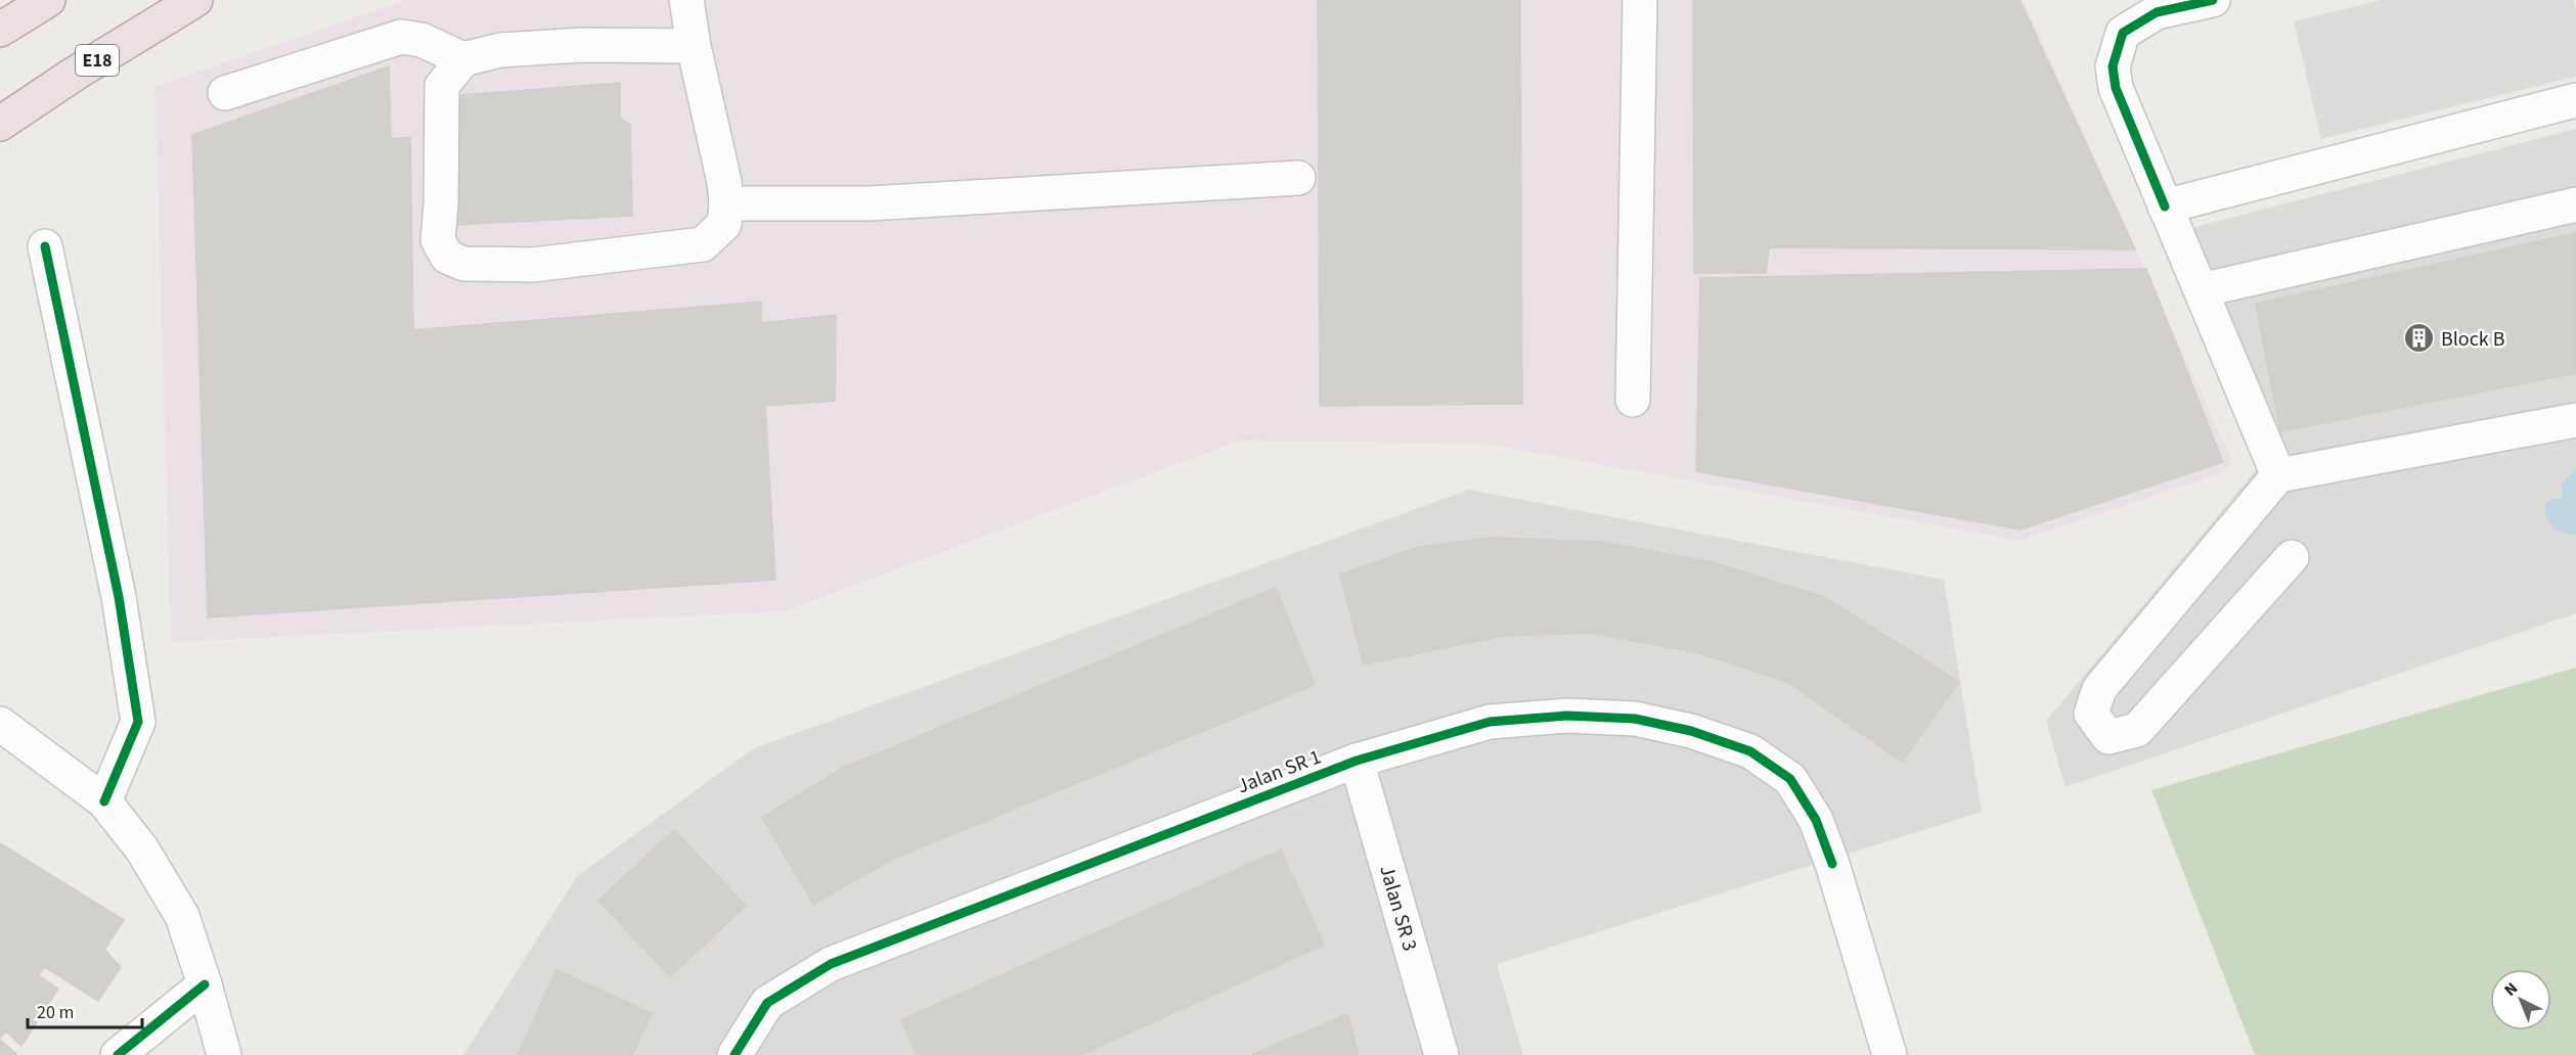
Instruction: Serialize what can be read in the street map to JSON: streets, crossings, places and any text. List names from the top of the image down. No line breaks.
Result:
{"streets":{"highway":["E18"],"street":["Jalan SR 1","Jalan SR 3"]},"crossings":[["Jalan SR 1","Jalan SR 3"]],"places":{"building":["Block B"]},"scale_bar":"20 m","north":"top left"}
